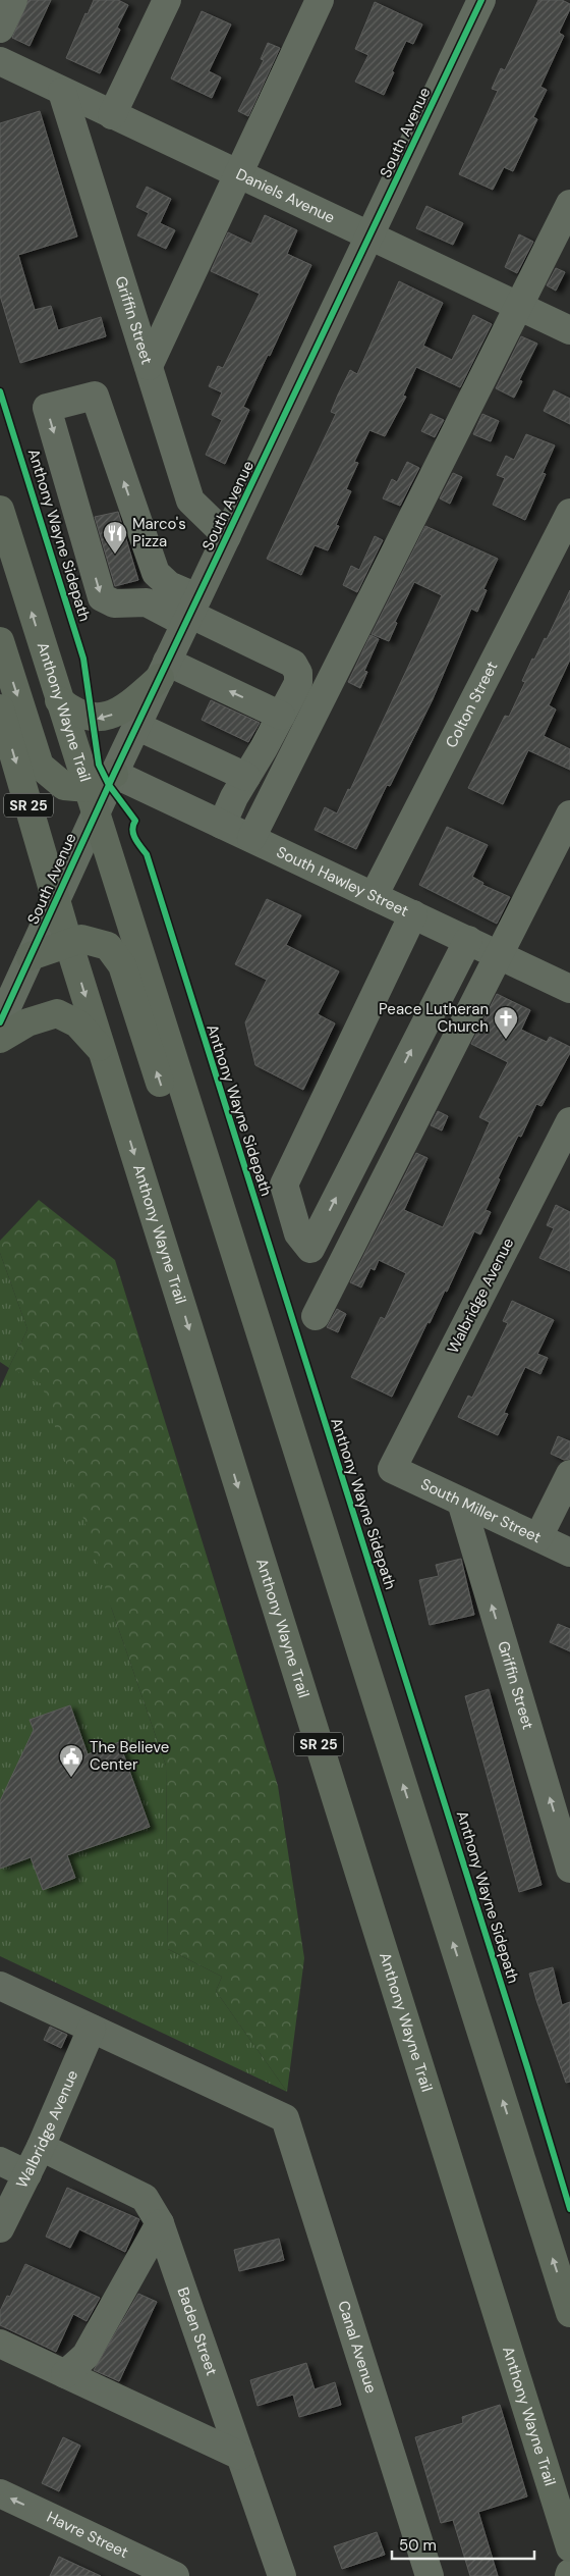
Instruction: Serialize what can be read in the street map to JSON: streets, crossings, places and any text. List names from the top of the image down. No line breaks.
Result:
{"streets":{"highway":["Anthony Wayne Trail","SR 25"],"street":["South Avenue","Daniels Avenue","Griffin Street","Colton Street","South Hawley Street","Walbridge Avenue","South Miller Street","Baden Street","Canal Avenue","Havre Street"],"cycle path":["Anthony Wayne Sidepath"]},"crossings":[["South Avenue","Daniels Avenue"],["South Avenue","Griffin Street"],["South Avenue","Anthony Wayne Trail"],["South Avenue","South Hawley Street"],["Daniels Avenue","Griffin Street"],["Griffin Street","South Miller Street"],["Colton Street","South Hawley Street"],["Walbridge Avenue","South Miller Street"],["Walbridge Avenue","Baden Street"],["Walbridge Avenue","Canal Avenue"]],"one_way":["Griffin Street"],"places":{"restaurant":["Marco's Pizza"],"church":["Peace Lutheran Church"],"public building":["The Believe Center"]},"scale_bar":"50 m"}
